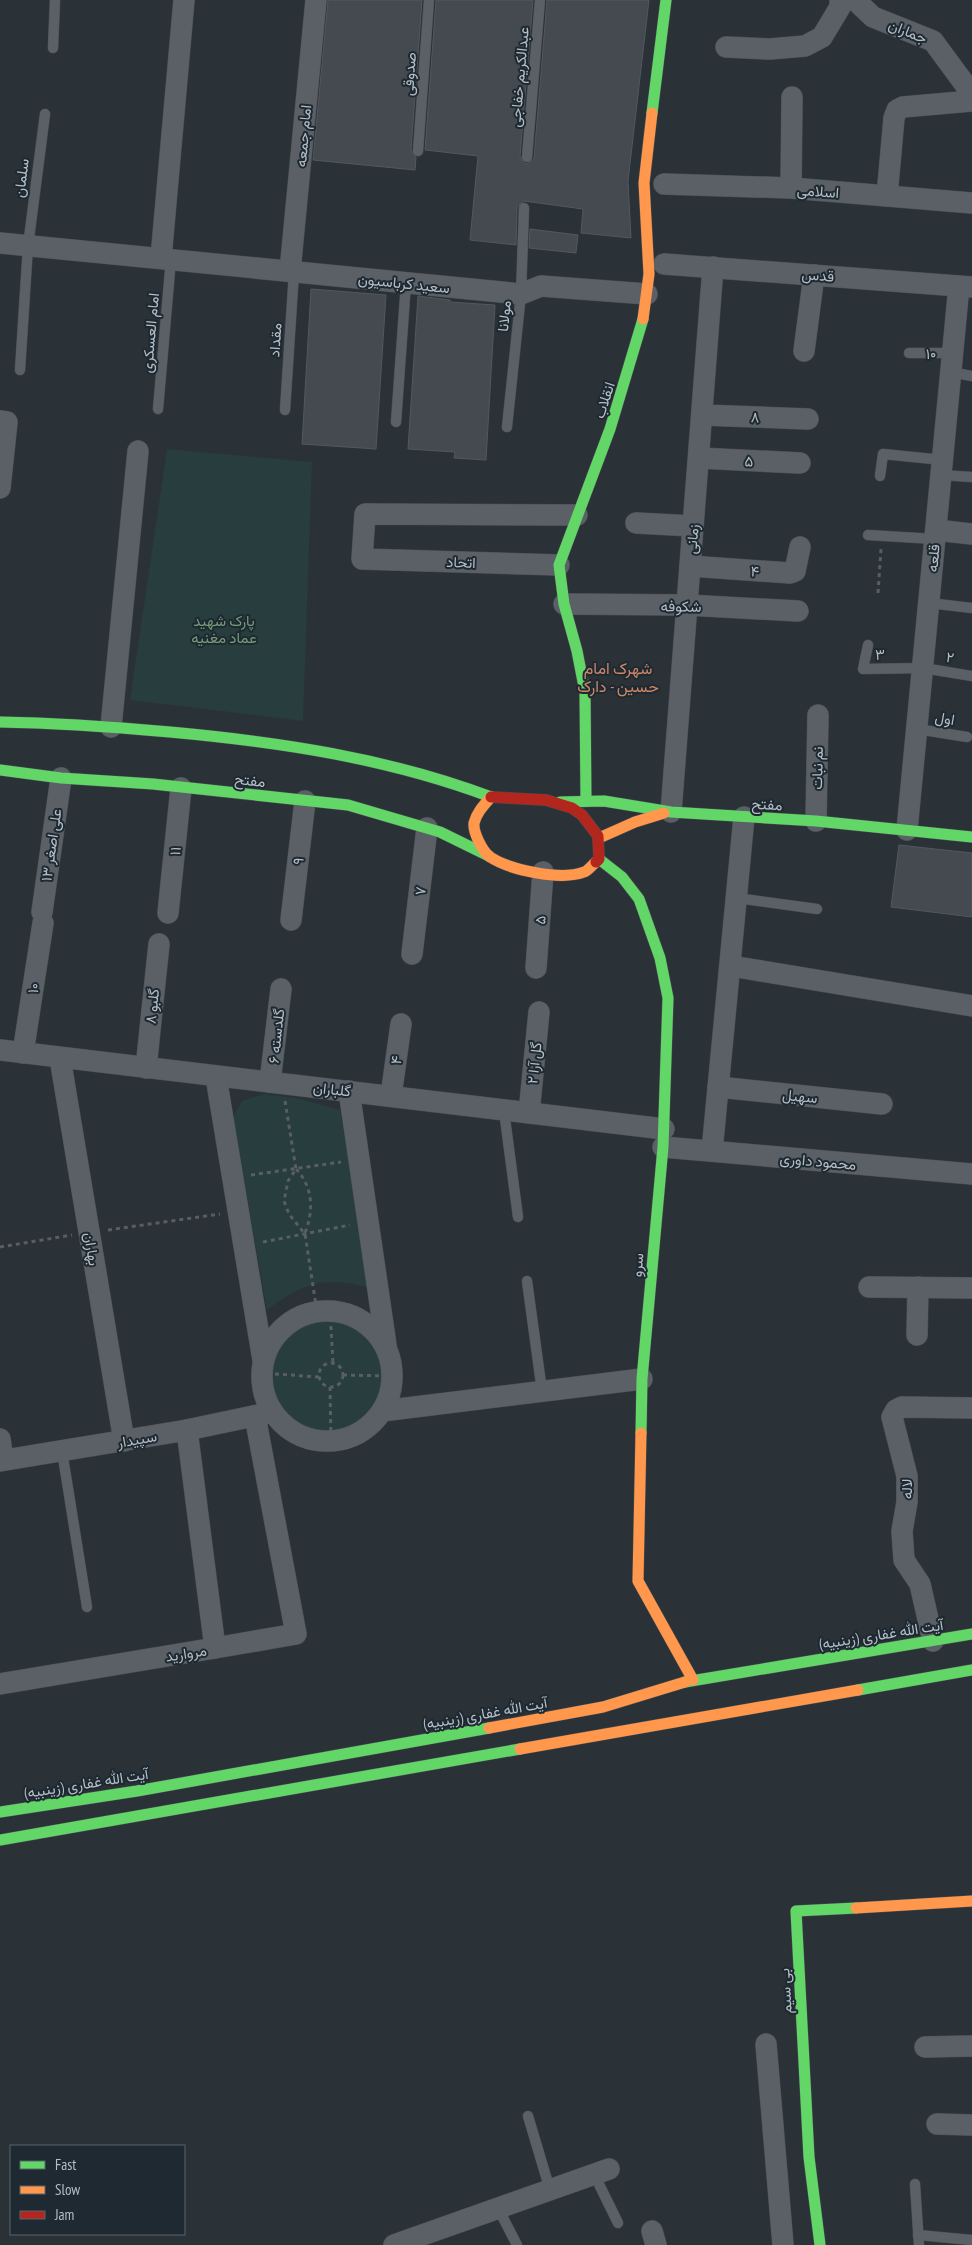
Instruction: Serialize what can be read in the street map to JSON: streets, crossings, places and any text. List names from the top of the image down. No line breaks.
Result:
{"streets":{"street":["جماران","امام جمعه","اسلامی","قدس","سعید کرباسیون","۱۰","انقلاب","۸","۵","زمانی","قلعه","اتحاد","۴","شکوفه","نم نبات","مفتح","علی اصغر ۱۳","۱۱","۹","۷","گلبو ۸","گلدسته ۶","گل آرا ۲","گلباران","سهیل","محمود داوری","بهاران","سرو","سپیدار","لاله","آیت الله غفاری (زینبیه)","مروارید","بی سیم"],"lane":["صدوقی","عبدالکریم خفاجی","سلمان","مولانا","امام العسکری","مقداد","۳","۲","اول"]},"crossings":[["امام جمعه","سعید کرباسیون"],["امام جمعه","مقداد"],["سلمان","سعید کرباسیون"],["قدس","زمانی"],["قدس","قلعه"],["سعید کرباسیون","مولانا"],["سعید کرباسیون","امام العسکری"],["سعید کرباسیون","مقداد"],["سعید کرباسیون","انقلاب"],["۱۰","قلعه"],["۱۰","علی اصغر ۱۳"],["۱۰","گلباران"],["انقلاب","اتحاد"],["انقلاب","شکوفه"],["انقلاب","مفتح"],["۸","زمانی"],["۵","زمانی"],["۵","مفتح"],["۵","سرو"],["زمانی","۴"],["زمانی","شکوفه"],["زمانی","مفتح"],["قلعه","۳"],["قلعه","۲"],["قلعه","اول"],["قلعه","مفتح"],["۴","گلباران"],["۳","۲"],["نم نبات","مفتح"],["مفتح","علی اصغر ۱۳"],["مفتح","۱۱"],["مفتح","۹"],["مفتح","۷"],["مفتح","سرو"],["گلبو ۸","گلباران"],["گلدسته ۶","گلباران"],["گل آرا ۲","گلباران"],["گلباران","محمود داوری"],["گلباران","بهاران"],["گلباران","سرو"],["محمود داوری","سرو"],["بهاران","سپیدار"],["سرو","آیت الله غفاری (زینبیه)"],["سپیدار","مروارید"],["لاله","آیت الله غفاری (زینبیه)"]],"districts":["شهرک امام حسین - دارک"],"parks":["پارک شهید عماد مغنیه"],"legend":["Fast","Slow","Jam"]}
